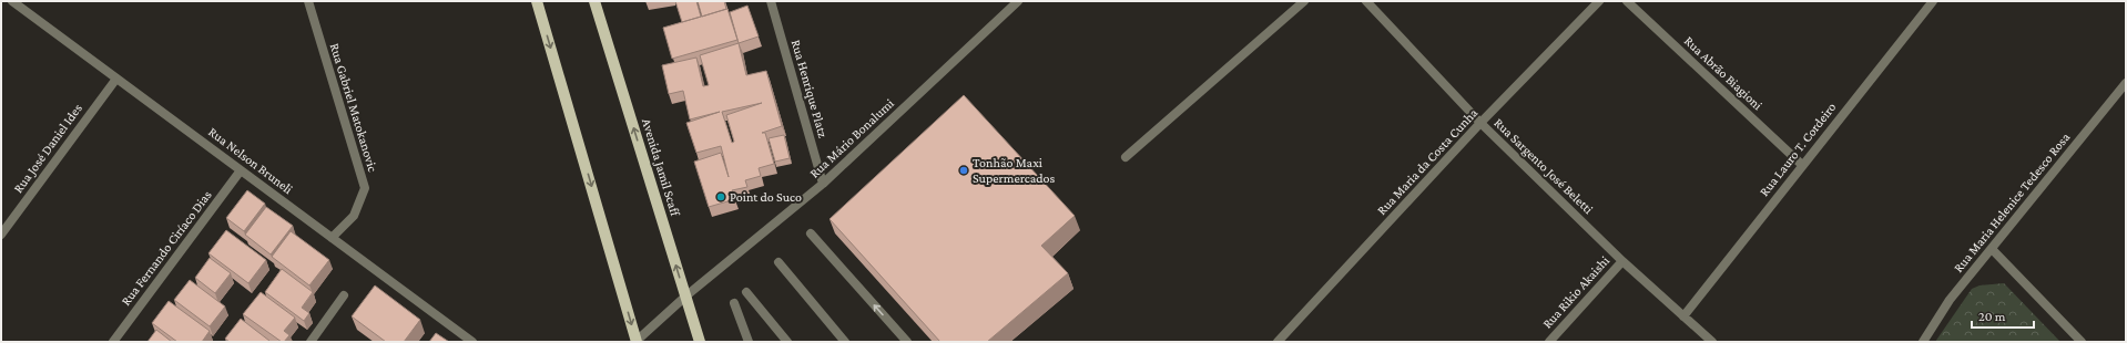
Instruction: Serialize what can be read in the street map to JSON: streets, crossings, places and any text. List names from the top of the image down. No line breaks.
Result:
{"streets":{"main road":["Avenida Jamil Scaff"],"street":["Rua Abrão Biagioni","Rua Henrique Platz","Rua Gabriel Matokanovic","Rua Mário Bonalumi","Rua José Daniel Ides","Rua Lauro T. Cordeiro","Rua Nelson Bruneli","Rua Maria da Costa Cunha","Rua Sargento José Beletti","Rua Maria Helenice Tedesco Rosa","Rua Fernando Ciríaco Dias","Rua Rikio Akaishi"]},"crossings":[["Rua Abrão Biagioni","Rua Lauro T. Cordeiro"],["Rua Henrique Platz","Rua Mário Bonalumi"],["Rua Gabriel Matokanovic","Rua Nelson Bruneli"],["Rua Mário Bonalumi","Avenida Jamil Scaff"],["Rua José Daniel Ides","Rua Nelson Bruneli"],["Rua Lauro T. Cordeiro","Rua Sargento José Beletti"],["Rua Nelson Bruneli","Rua Fernando Ciríaco Dias"],["Rua Maria da Costa Cunha","Rua Sargento José Beletti"],["Rua Sargento José Beletti","Rua Rikio Akaishi"]],"places":["Tonhão Maxi Supermercados","Point do Suco"],"scale_bar":"20 m"}
